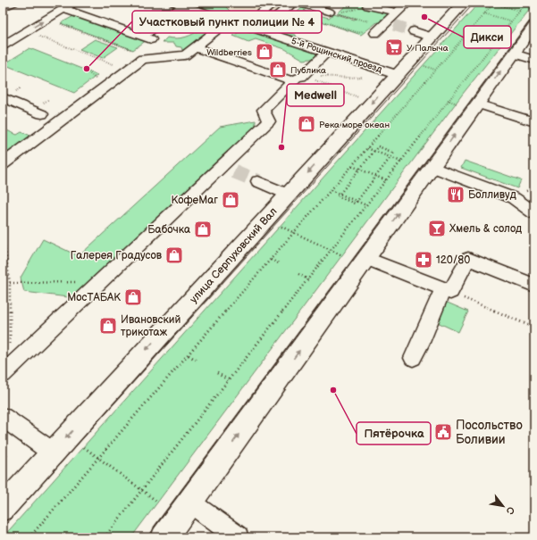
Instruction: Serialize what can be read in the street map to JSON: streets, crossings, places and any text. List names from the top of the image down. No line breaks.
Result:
{"streets":{"main road":["улица Серпуховский Вал"],"street":["5-й Рощинский проезд"]},"crossings":[["5-й Рощинский проезд","улица Серпуховский Вал"]],"places":{"other":["Дикси","Участковый пункт полиции № 4","Medwell","Пятёрочка"],"supermarket":["У Палыча"],"shop":["Wildberries","Публика","Река море океан","КофеМаг","Бабочка","Галерея Градусов","МосТАБАК","Ивановский трикотаж"],"restaurant":["Болливуд"],"bar":["Хмель & солод"],"pharmacy":["120/80"],"public building":["Посольство Боливии"]},"north":"bottom right"}
